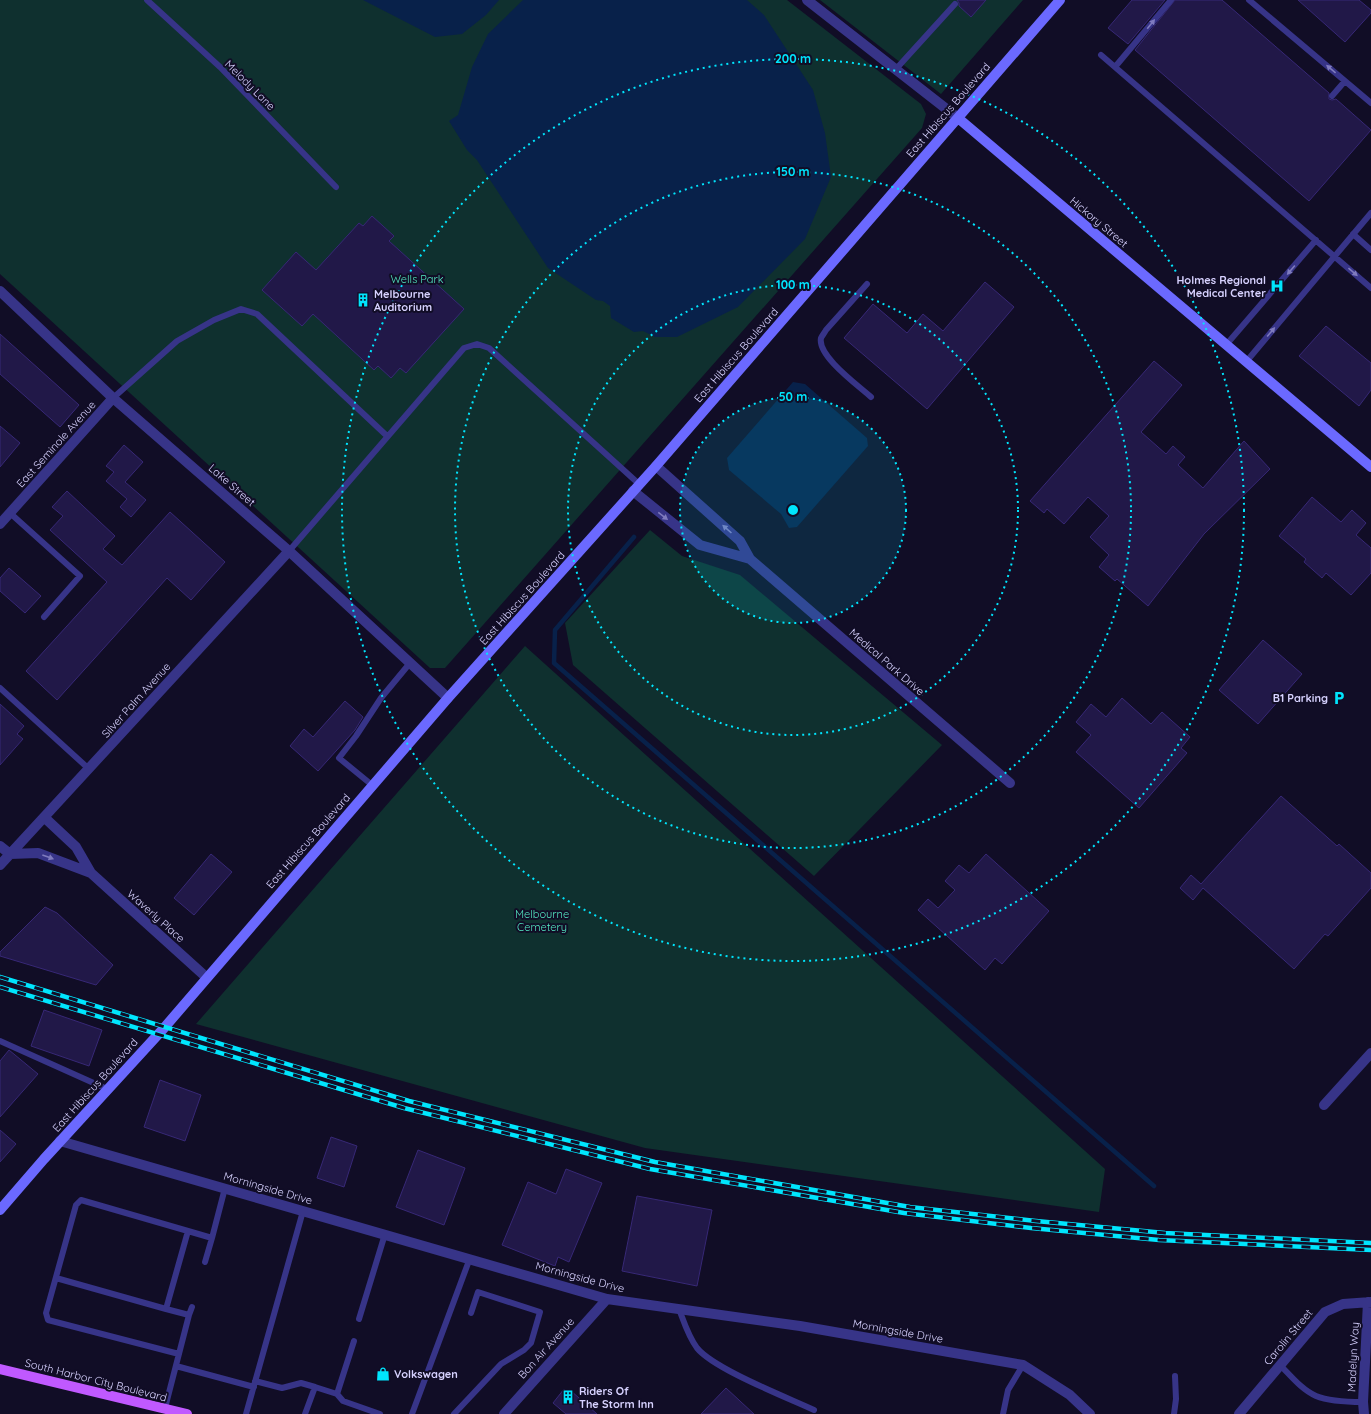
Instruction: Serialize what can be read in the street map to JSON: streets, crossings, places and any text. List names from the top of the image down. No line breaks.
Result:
{"streets":{"main road":["South Harbor City Boulevard"],"street":["East Hibiscus Boulevard","Hickory Street","East Seminole Avenue","Lake Street","Medical Park Drive","Silver Palm Avenue","Waverly Place","Morningside Drive","Carolin Street","Bon Air Avenue","Madelyn Way"],"lane":["Melody Lane"]},"crossings":[["East Hibiscus Boulevard","Hickory Street"],["East Hibiscus Boulevard","Lake Street"],["East Hibiscus Boulevard","Medical Park Drive"],["East Hibiscus Boulevard","Waverly Place"],["East Hibiscus Boulevard","Morningside Drive"],["East Seminole Avenue","Lake Street"],["Lake Street","Silver Palm Avenue"],["Silver Palm Avenue","Waverly Place"],["Morningside Drive","Bon Air Avenue"],["Carolin Street","Madelyn Way"]],"parks":["Wells Park","Melbourne Cemetery"],"places":{"hospital":["Holmes Regional Medical Center"],"building":["Melbourne Auditorium","Riders Of The Storm Inn"],"parking":["B1 Parking"],"shop":["Volkswagen"]},"rings":["200 m","150 m","100 m","50 m"]}
